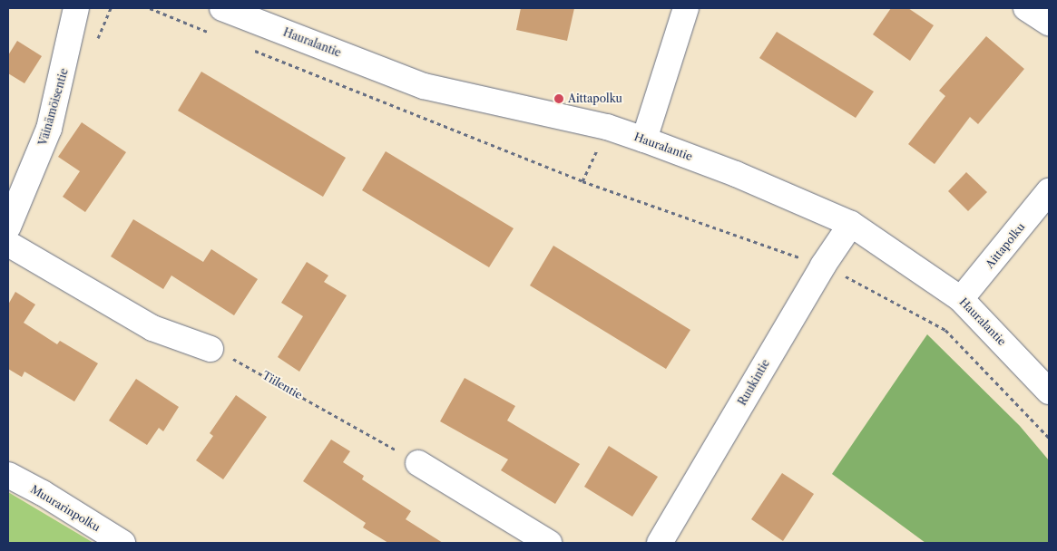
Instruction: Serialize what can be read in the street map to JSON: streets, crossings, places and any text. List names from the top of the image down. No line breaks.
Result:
{"streets":{"street":["Hauralantie","Väinämöisentie","Aittapolku","Ruukintie","Muurarinpolku"],"path":["Tiilentie"]},"crossings":[["Hauralantie","Aittapolku"],["Hauralantie","Ruukintie"]],"places":["Aittapolku"]}
